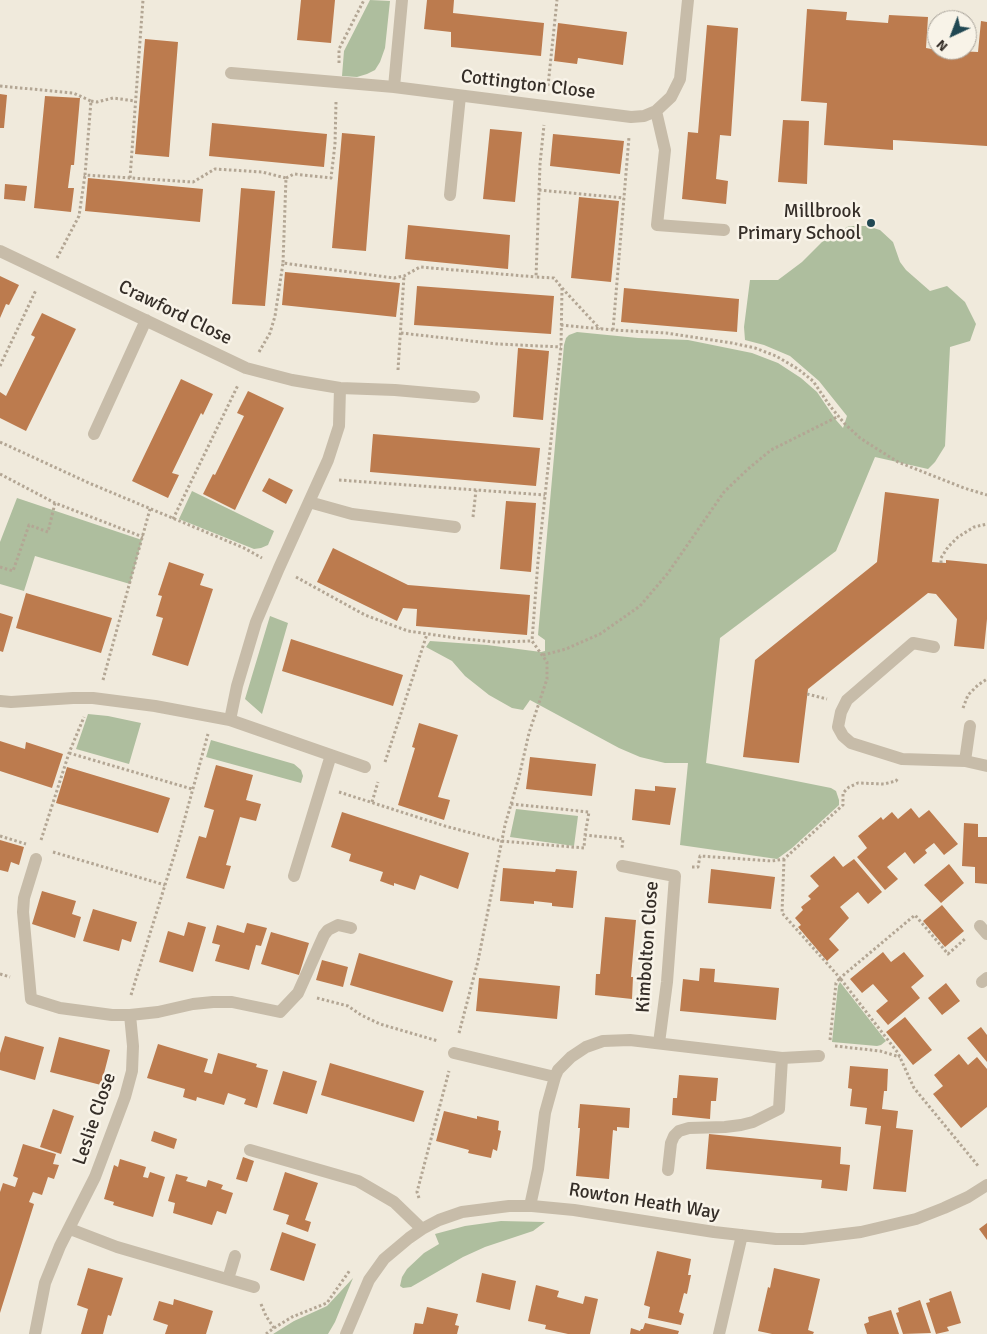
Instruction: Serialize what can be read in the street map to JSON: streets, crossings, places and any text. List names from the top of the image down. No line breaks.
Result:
{"streets":{"street":["Cottington Close","Crawford Close","Kimbolton Close","Leslie Close","Rowton Heath Way"]},"crossings":[["Kimbolton Close","Rowton Heath Way"]],"places":["Millbrook Primary School"],"north":"bottom left"}
